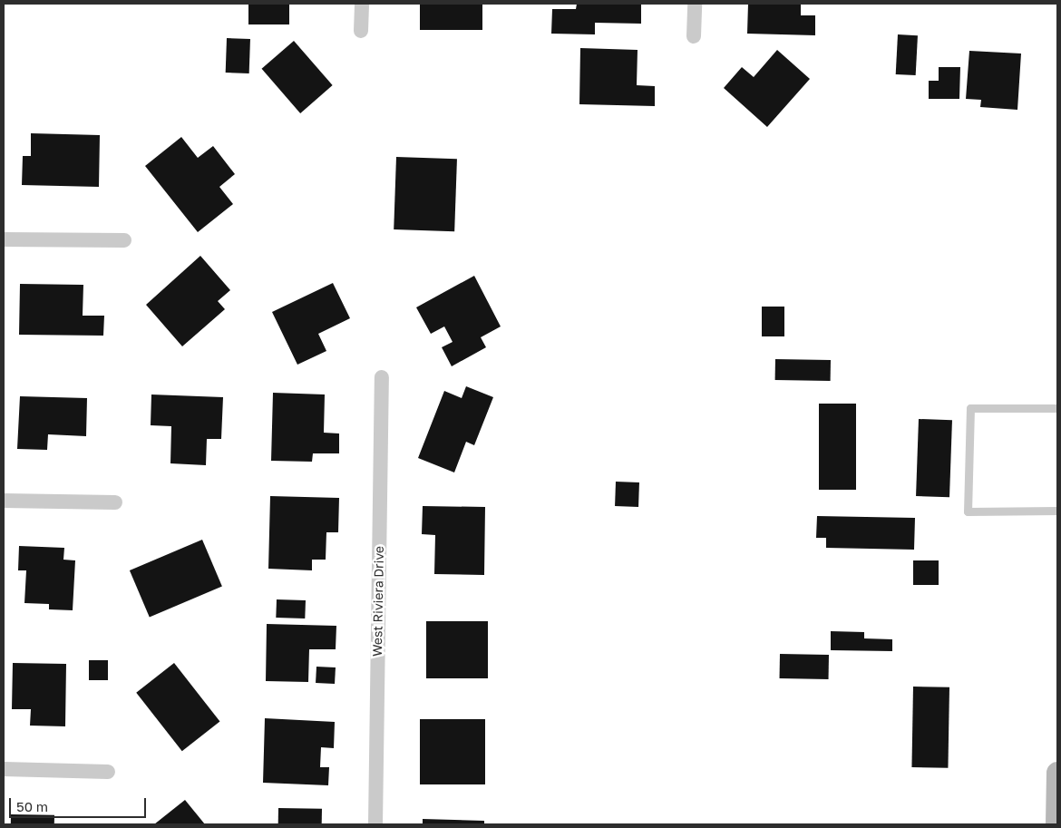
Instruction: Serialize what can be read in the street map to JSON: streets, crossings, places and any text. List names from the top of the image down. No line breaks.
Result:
{"streets":{"street":["West Riviera Drive"]},"scale_bar":"50 m"}
